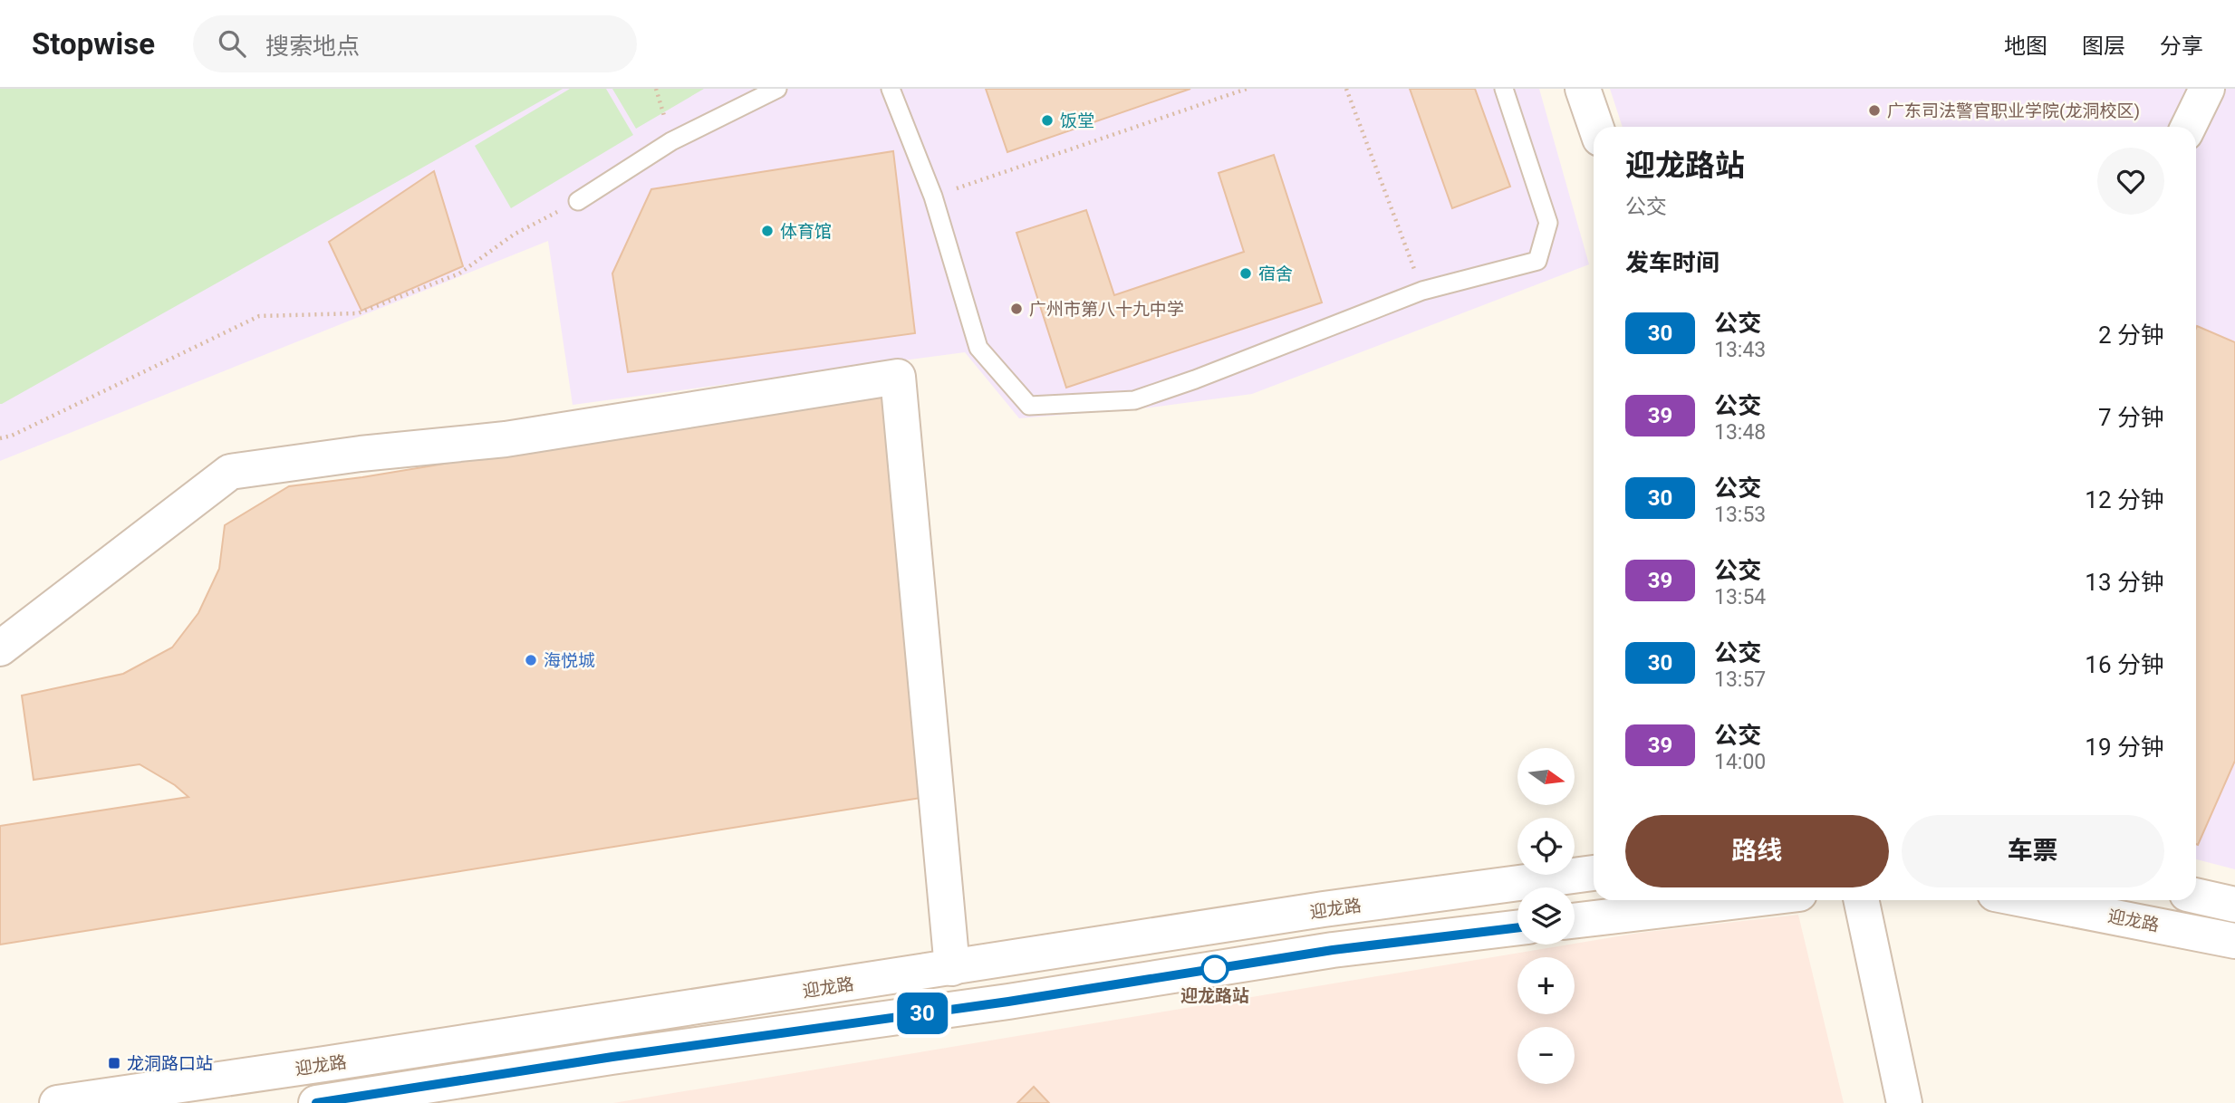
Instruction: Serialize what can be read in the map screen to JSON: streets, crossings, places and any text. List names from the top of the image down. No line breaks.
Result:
{"streets":{"street":["迎龙路"]},"places":{"other":["广东司法警官职业学院(龙洞校区)","饭堂","体育馆","宿舍","广州市第八十九中学","海悦城","迎龙路站"],"transit":["龙洞路口站"]},"lines":["bus line 30"],"north":"right","page":{"header":"Stopwise","search":"搜索地点","nav":["地图","图层","分享"],"on_map":"30","heading":[["迎龙路站","公交"],"发车时间"],"list":[{"mark":"30","name":"公交","note":"13:43","value":"2 分钟"},{"mark":"39","name":"公交","note":"13:48","value":"7 分钟"},{"mark":"30","name":"公交","note":"13:53","value":"12 分钟"},{"mark":"39","name":"公交","note":"13:54","value":"13 分钟"},{"mark":"30","name":"公交","note":"13:57","value":"16 分钟"},{"mark":"39","name":"公交","note":"14:00","value":"19 分钟"}],"map_buttons":["+","−"],"buttons":["路线","车票"]}}
